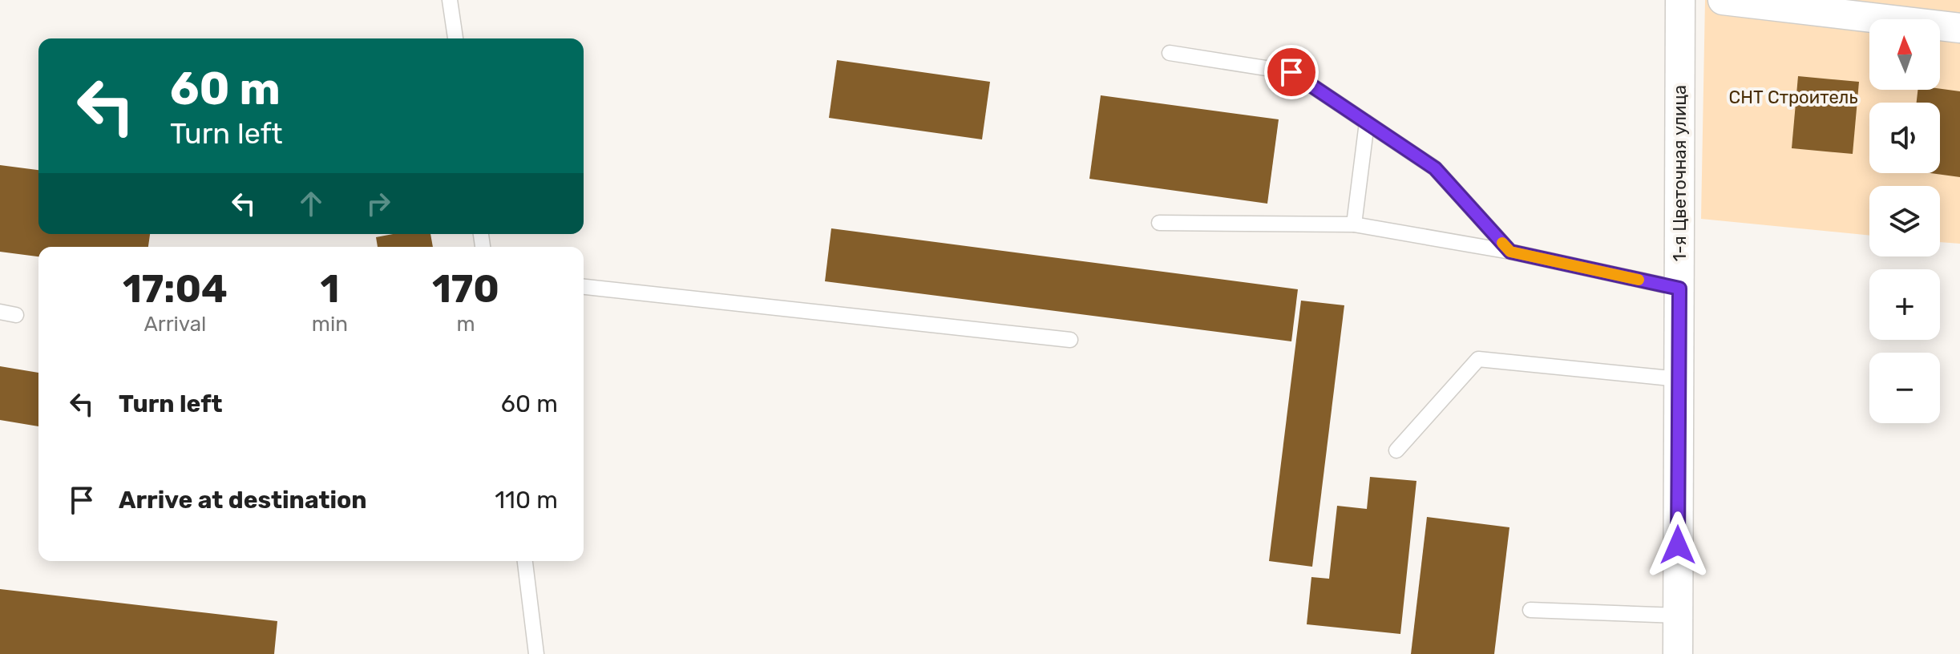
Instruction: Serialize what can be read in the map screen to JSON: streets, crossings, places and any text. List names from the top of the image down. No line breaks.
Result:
{"streets":{"street":["1-я Цветочная улица"]},"parks":["СНТ Строитель"],"north":"top","page":{"map_buttons":["+","−"],"turn":["60 m","Turn left"],"eta":["17:04","Arrival","1","min","170","m"],"list":[{"name":"Turn left","value":"60 m"},{"name":"Arrive at destination","value":"110 m"}]}}
